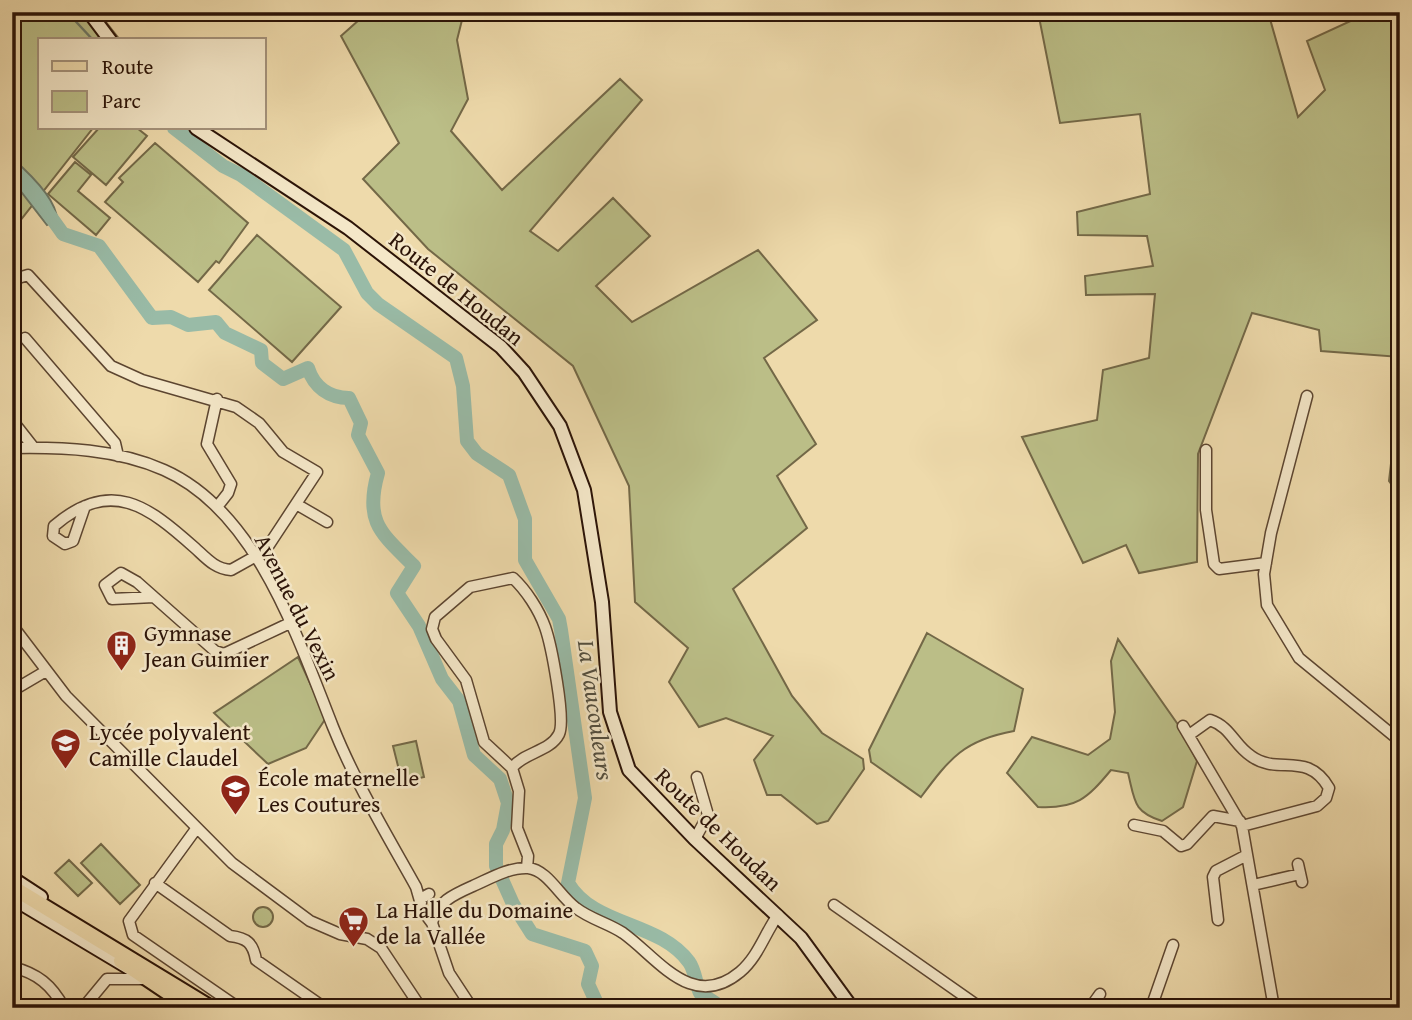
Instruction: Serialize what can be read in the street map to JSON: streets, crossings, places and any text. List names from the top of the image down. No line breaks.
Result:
{"streets":{"street":["Route de Houdan","Avenue du Vexin"]},"water":["La Vaucouleurs"],"places":{"building":["Gymnase Jean Guimier"],"school or university":["Lycée polyvalent Camille Claudel","École maternelle Les Coutures"],"supermarket":["La Halle du Domaine de la Vallée"]},"legend":["Route","Parc"]}
